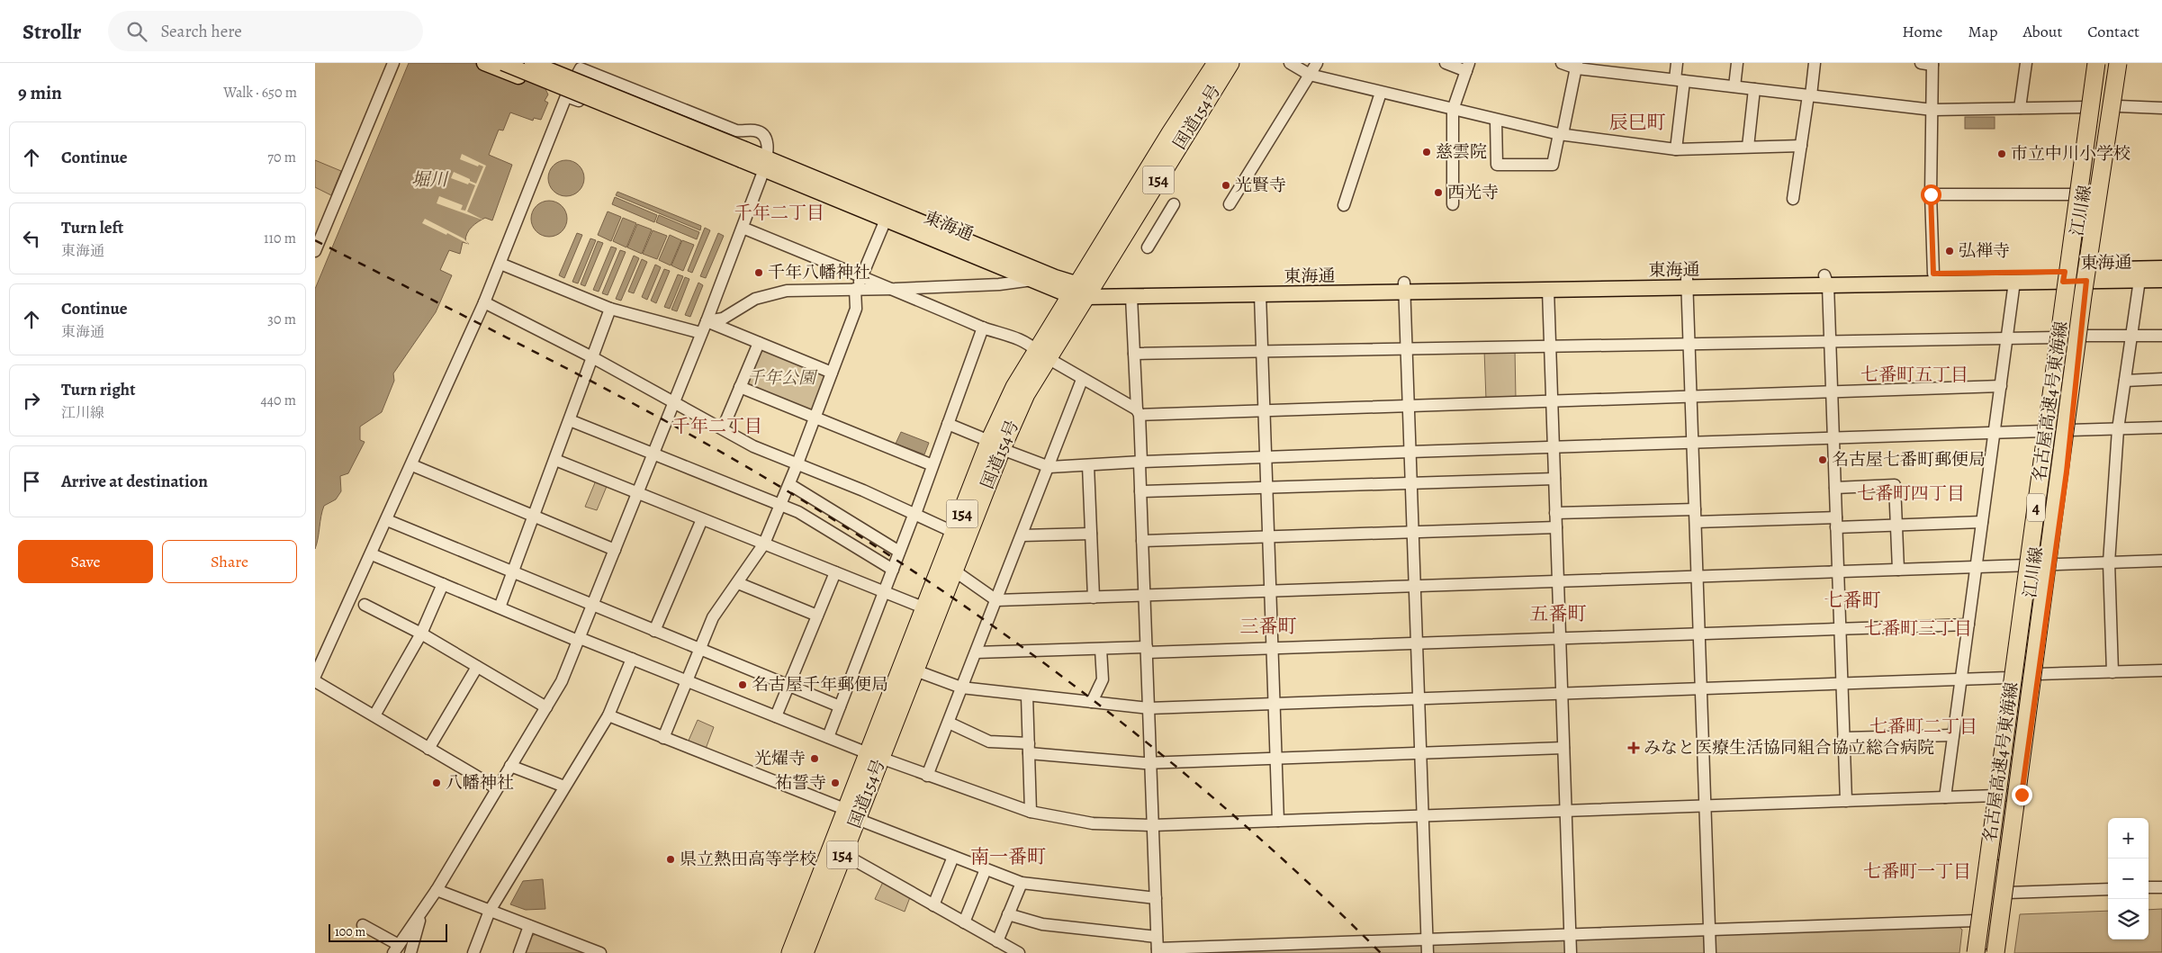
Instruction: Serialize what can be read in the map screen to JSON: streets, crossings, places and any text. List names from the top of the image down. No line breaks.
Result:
{"streets":{"highway":["国道154号","154","名古屋高速4号東海線","4"],"main road":["江川線","東海通"]},"crossings":[["国道154号","東海通"],["江川線","東海通"],["江川線","名古屋高速4号東海線"],["東海通","名古屋高速4号東海線"]],"districts":["辰巳町","千年二丁目","七番町五丁目","千年二丁目","七番町四丁目","七番町","五番町","三番町","七番町三丁目","七番町二丁目","南一番町","七番町一丁目"],"water":["堀川"],"parks":["千年公園"],"places":{"other":["慈雲院","市立中川小学校","光賢寺","西光寺","弘禅寺","千年八幡神社","名古屋七番町郵便局","名古屋千年郵便局","光燿寺","八幡神社","祐誓寺","県立熱田高等学校"],"health":["みなと医療生活協同組合協立総合病院"]},"scale_bar":"100 m","page":{"header":"Strollr","search":"Search here","nav":["Home","Map","About","Contact"],"heading":["9 min","Walk · 650 m"],"list":[["Continue","70 m"],["Turn left","東海通","110 m"],["Continue","東海通","30 m"],["Turn right","江川線","440 m"],"Arrive at destination"],"buttons":["Save","Share"],"map_buttons":["+","−"],"scale":"100 m"}}
